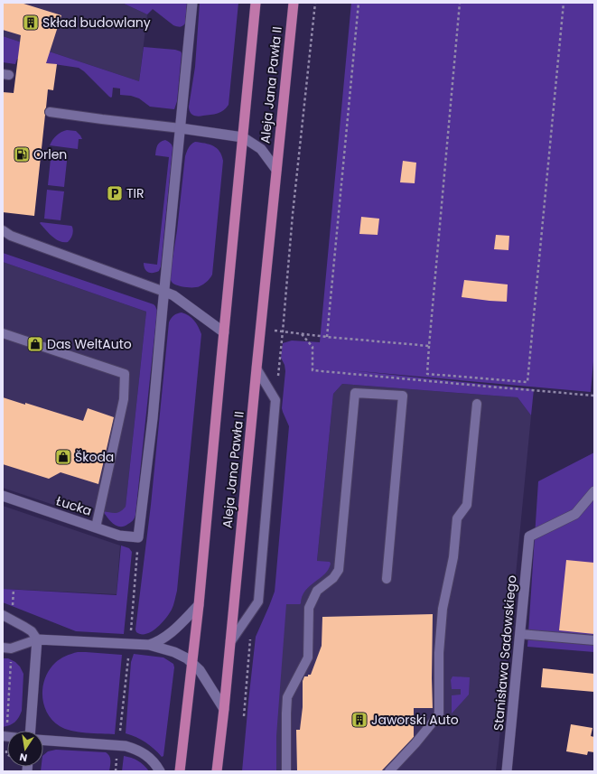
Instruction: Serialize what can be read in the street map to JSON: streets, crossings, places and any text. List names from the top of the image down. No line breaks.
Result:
{"streets":{"main road":["Aleja Jana Pawła II"],"street":["Łucka","Stanisława Sadowskiego"]},"places":{"building":["Skład budowlany","Jaworski Auto"],"fuel station":["Orlen"],"parking":["TIR"],"shop":["Das WeltAuto","Škoda"]},"north":"bottom"}
